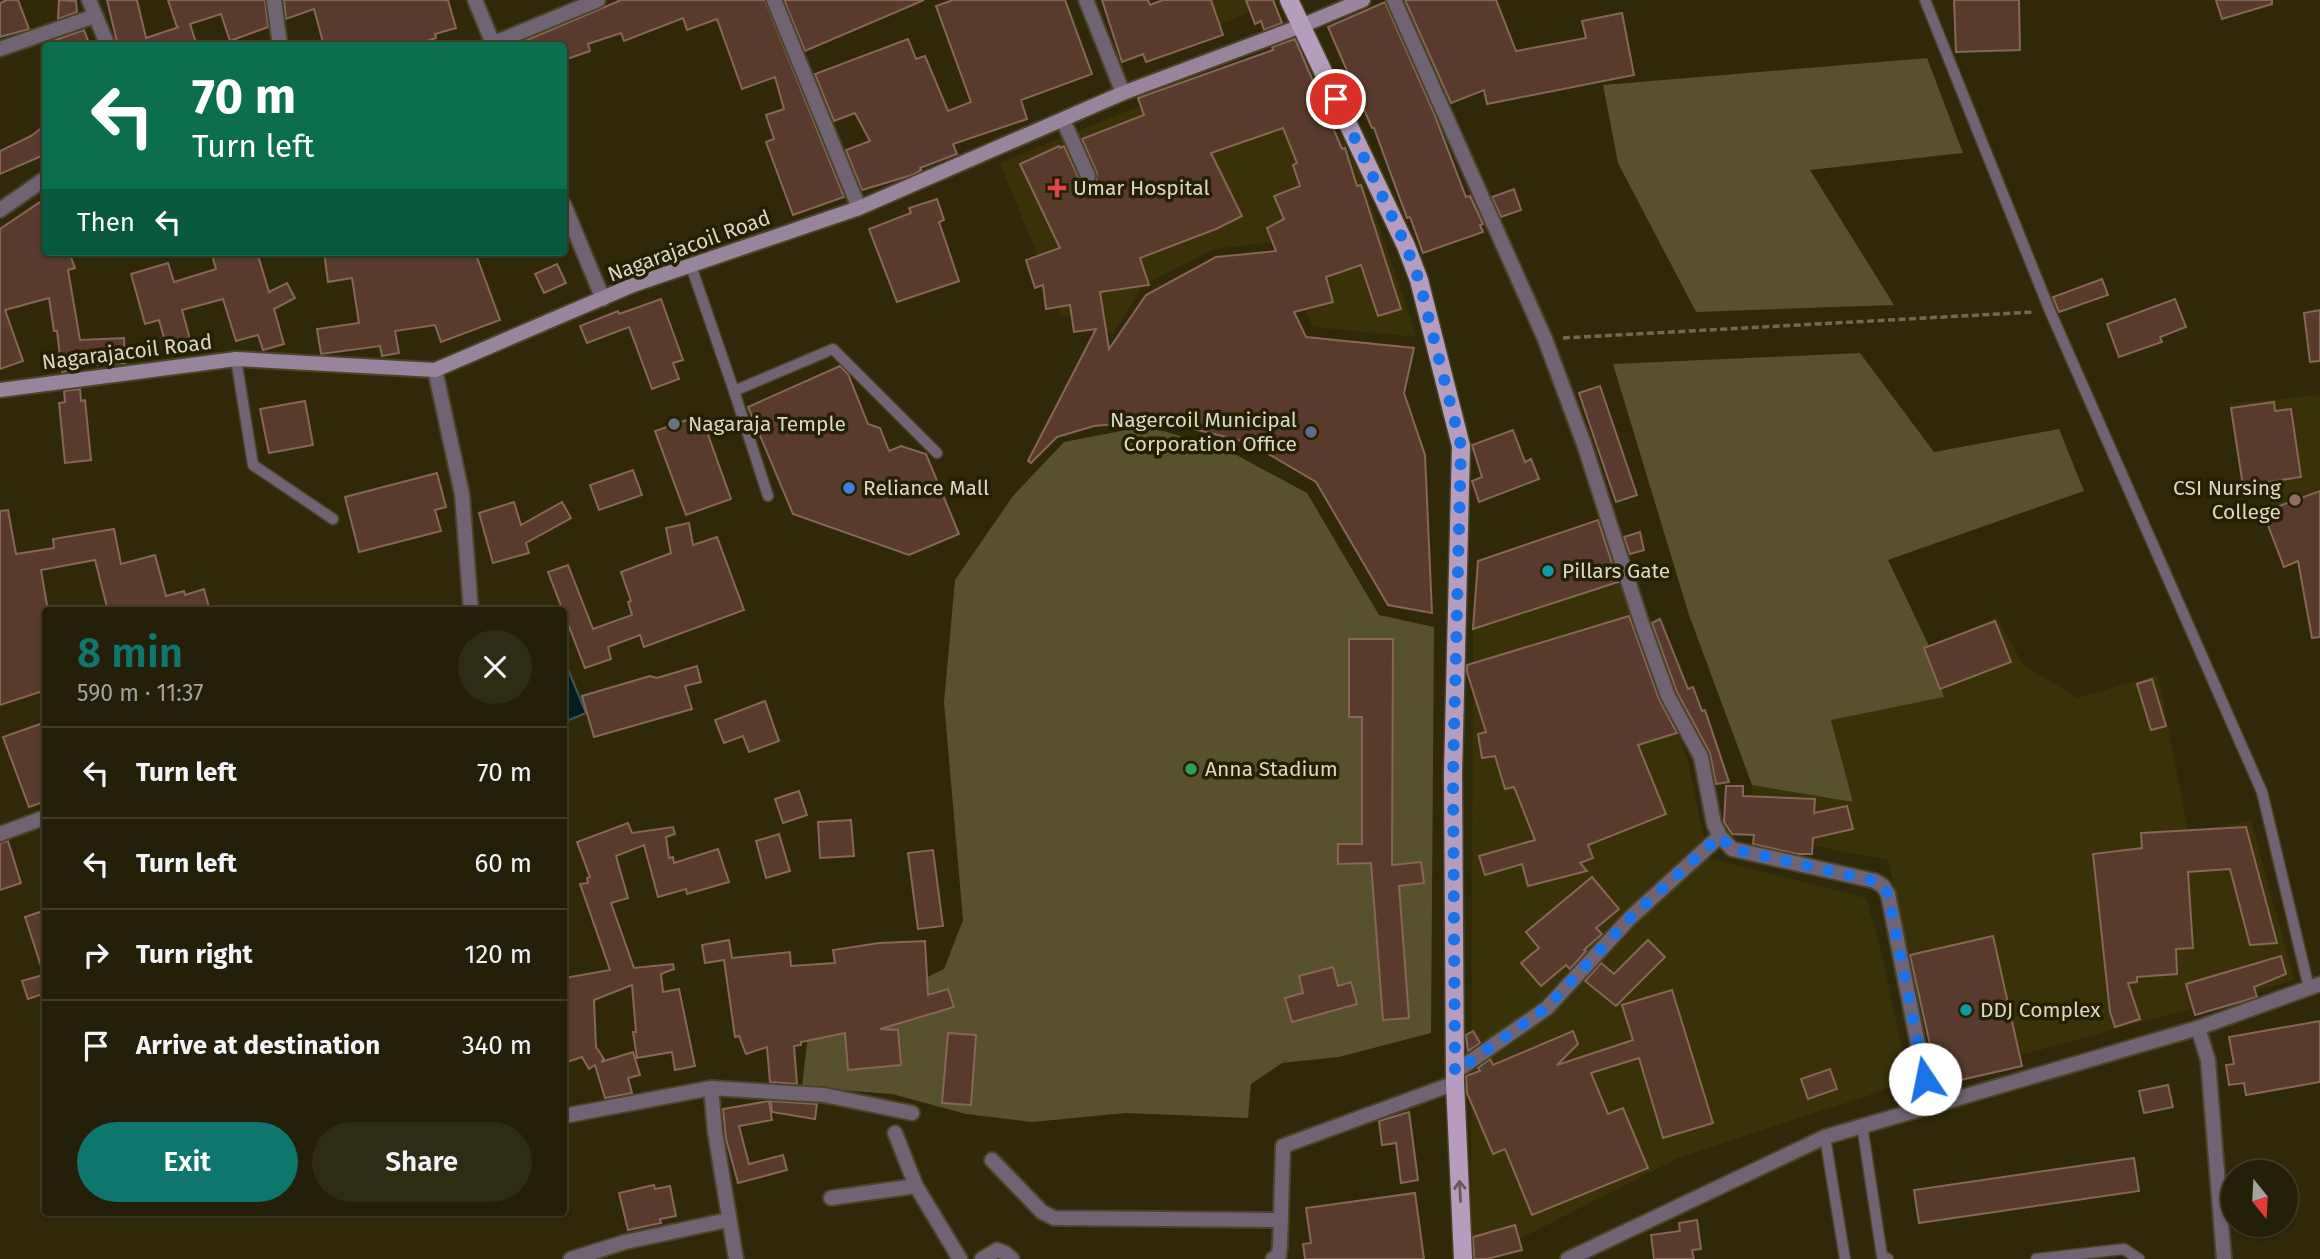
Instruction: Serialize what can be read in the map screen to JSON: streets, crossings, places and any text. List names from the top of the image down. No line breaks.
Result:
{"streets":{"street":["Nagarajacoil Road"]},"places":{"health":["Umar Hospital"],"other":["Nagaraja Temple","Nagercoil Municipal Corporation Office","Reliance Mall","CSI Nursing College","Pillars Gate","Anna Stadium","DDJ Complex"]},"north":"bottom","page":{"turn":["70 m","Turn left"],"then":"Then","heading":["8 min","590 m · 11:37"],"list":[{"name":"Turn left","value":"70 m"},{"name":"Turn left","value":"60 m"},{"name":"Turn right","value":"120 m"},{"name":"Arrive at destination","value":"340 m"}],"buttons":["Exit","Share"]}}
